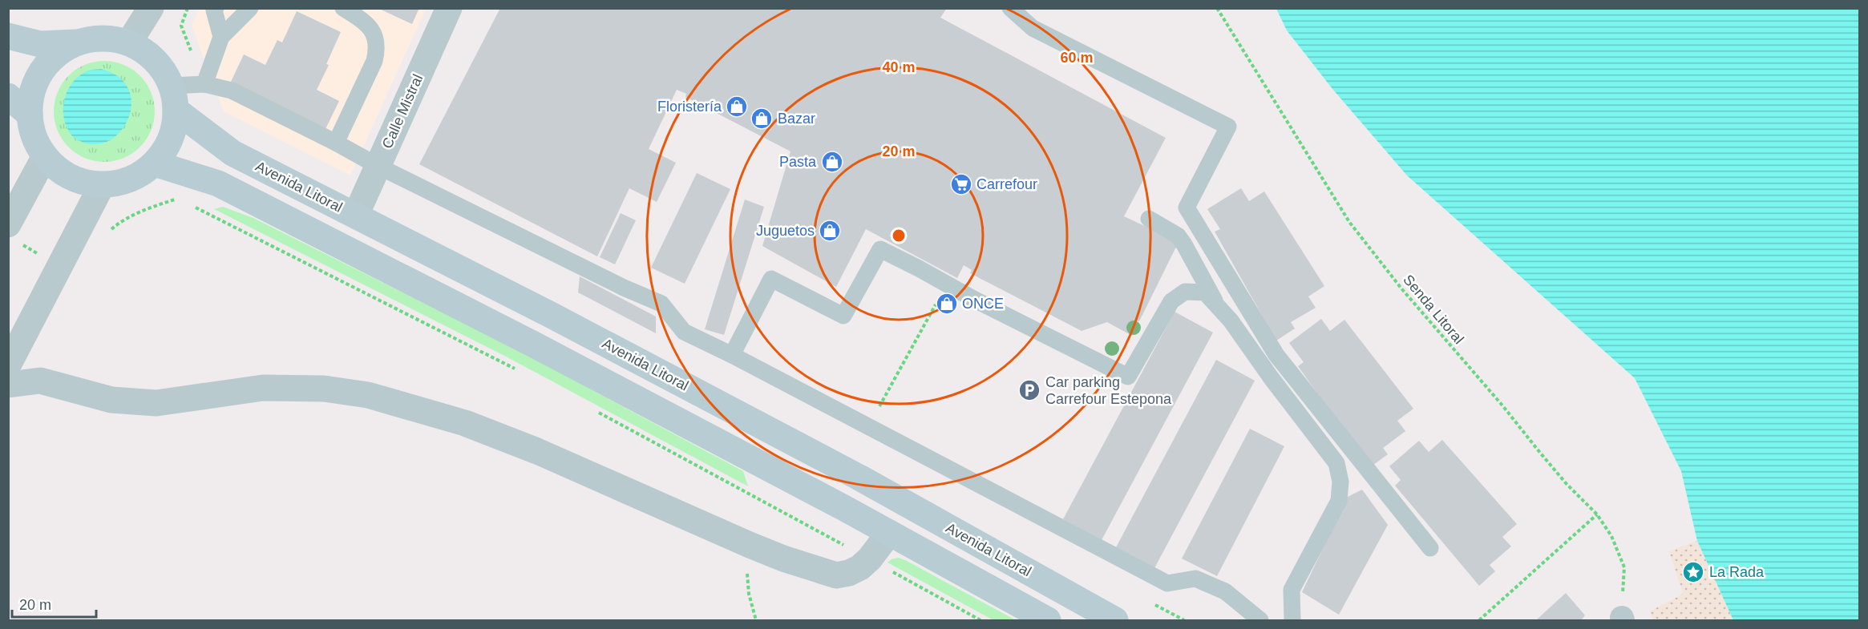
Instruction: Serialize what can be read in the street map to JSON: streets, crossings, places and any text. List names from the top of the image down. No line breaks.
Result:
{"streets":{"main road":["Avenida Litoral"],"street":["Calle Mistral"],"path":["Senda Litoral"]},"crossings":[["Calle Mistral","Avenida Litoral"]],"places":{"shop":["Floristería","Bazar","Pasta","Juguetos","ONCE"],"supermarket":["Carrefour"],"parking":["Car parking Carrefour Estepona"],"place":["La Rada"]},"scale_bar":"20 m","rings":["60 m","40 m","20 m"]}
